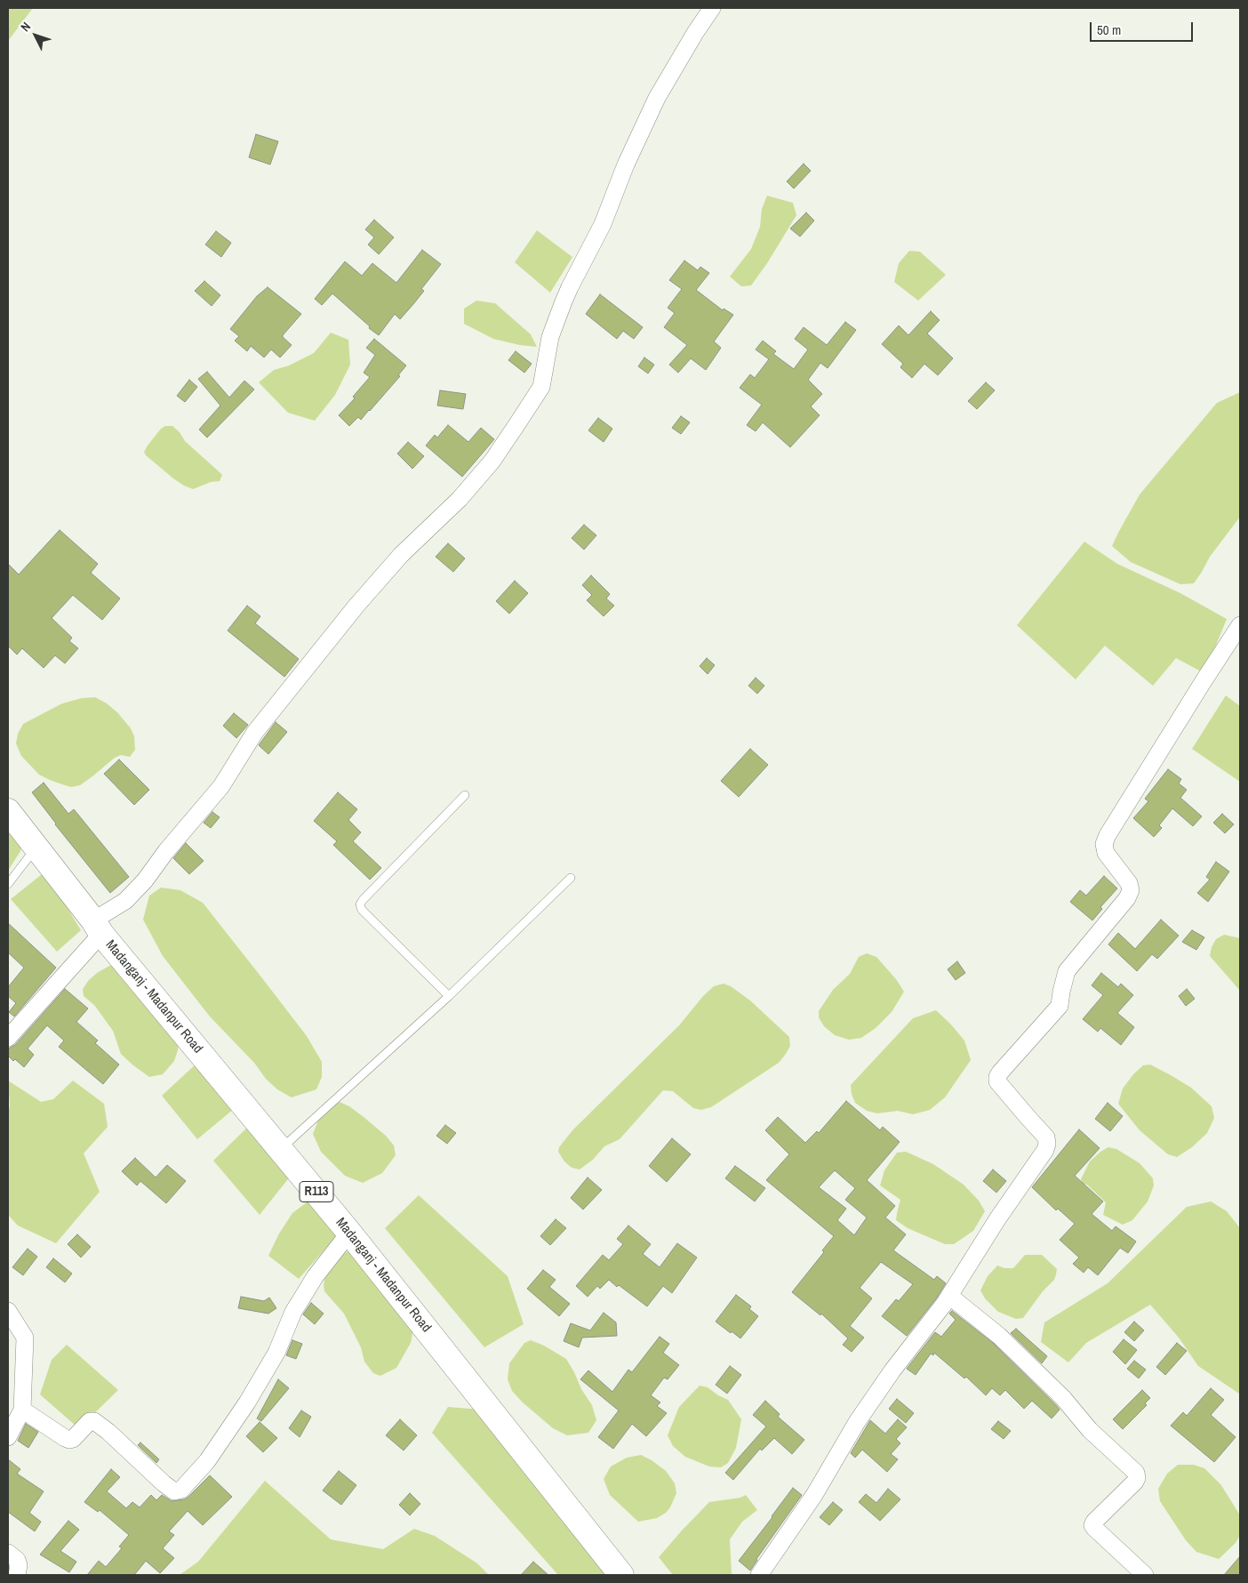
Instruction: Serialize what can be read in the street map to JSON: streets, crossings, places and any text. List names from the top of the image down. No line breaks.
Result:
{"streets":{"main road":["Madanganj - Madanpur Road","R113"]},"scale_bar":"50 m","north":"top left"}
